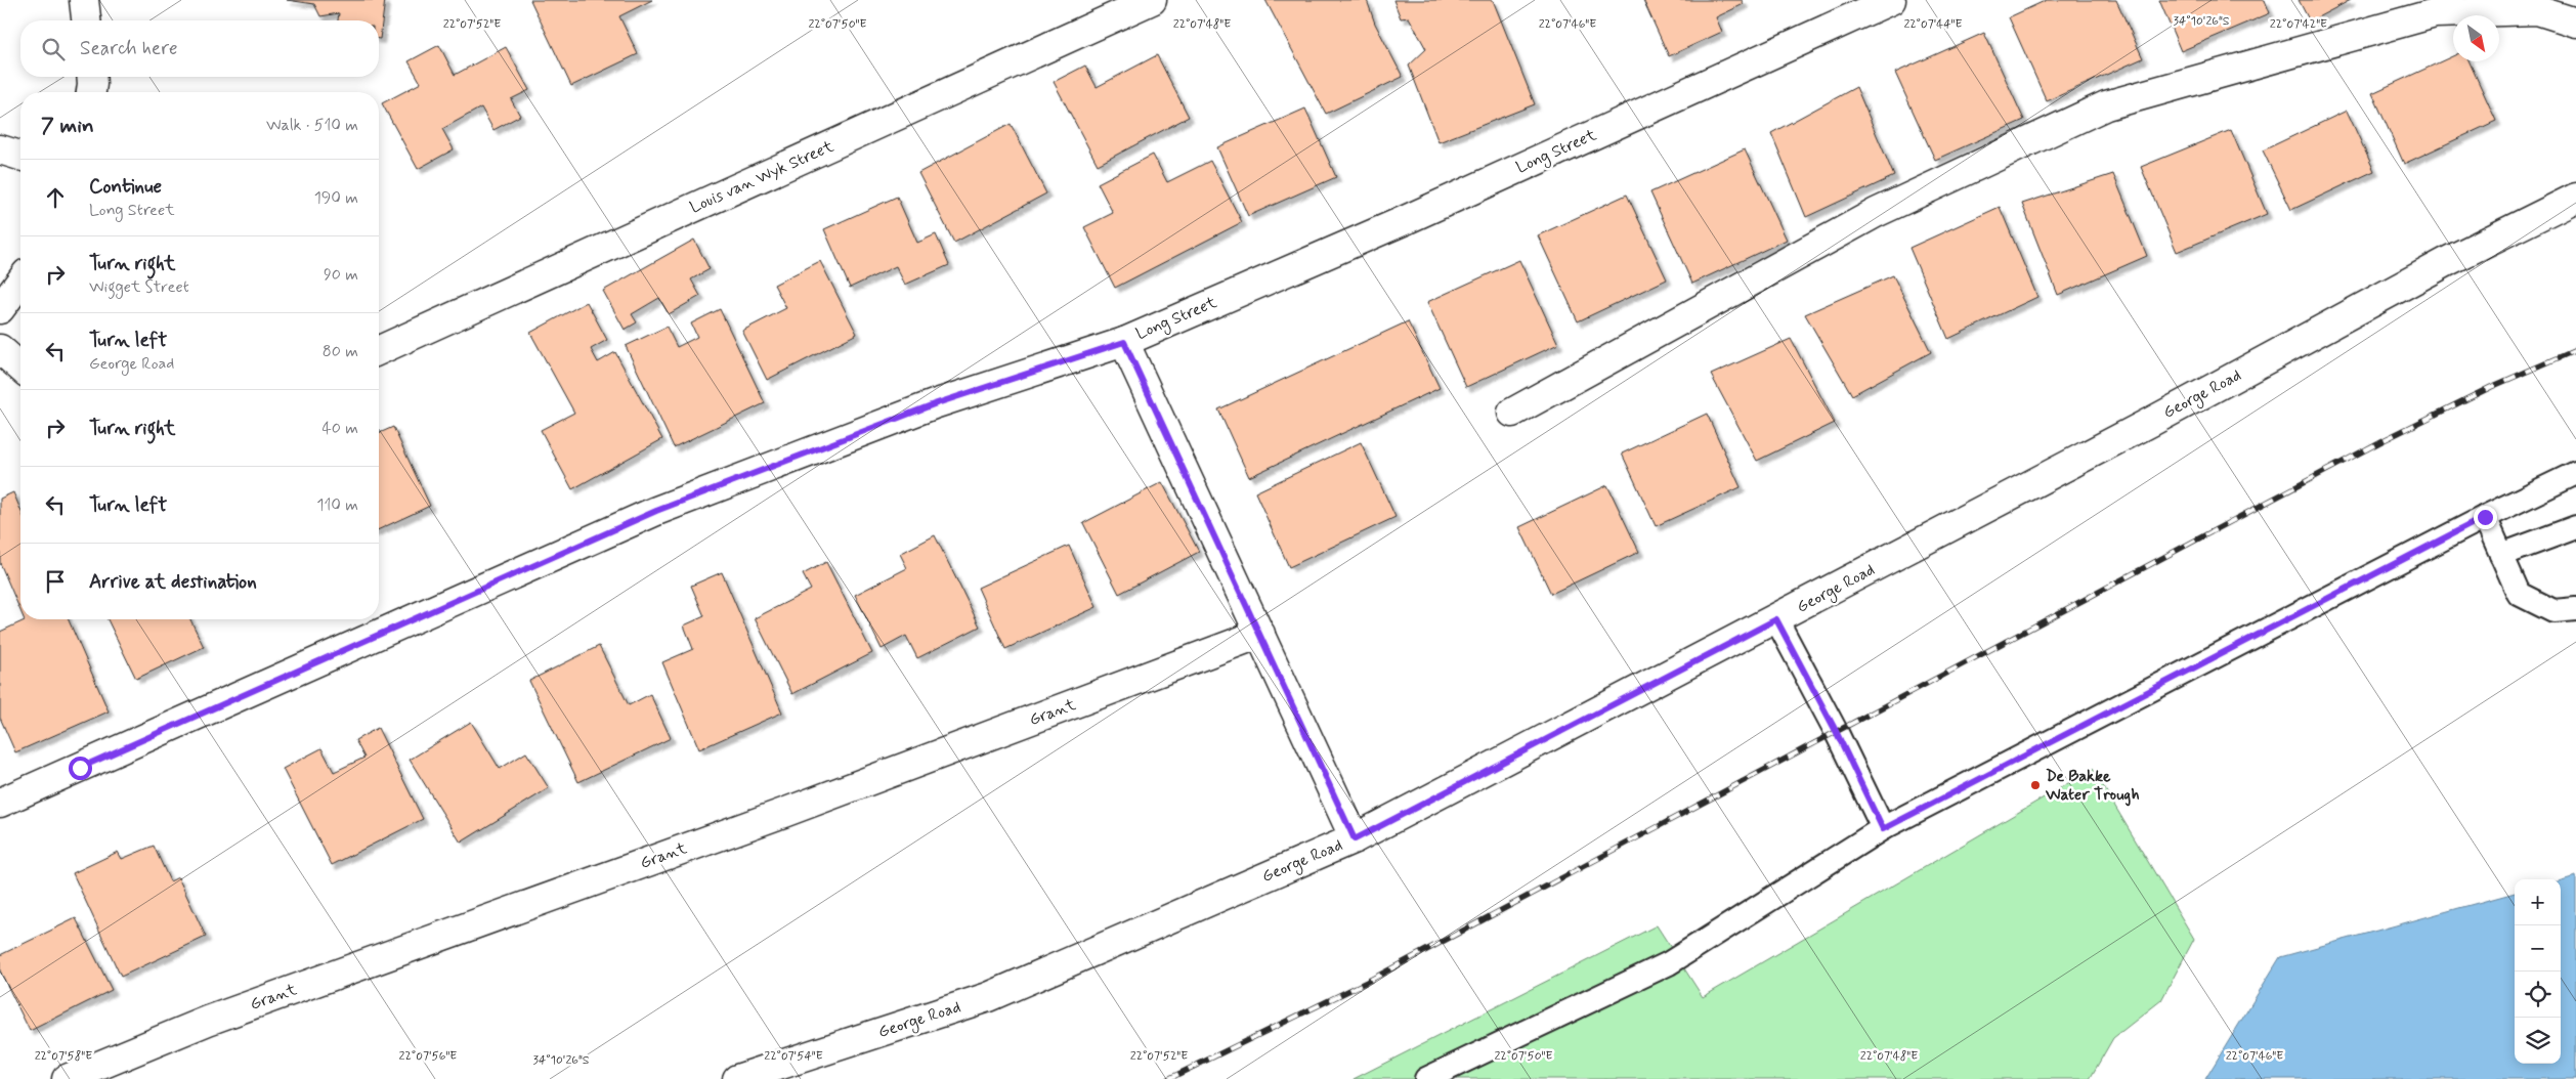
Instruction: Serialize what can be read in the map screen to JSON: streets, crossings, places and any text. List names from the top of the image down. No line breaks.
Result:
{"streets":{"street":["Long Street","Louis van Wyk Street","George Road","Grant"]},"places":["De Bakke Water Trough"],"north":"bottom right","page":{"search":"Search here","heading":["7 min","Walk · 510 m"],"list":[["Continue","Long Street","190 m"],["Turn right","Wigget Street","90 m"],["Turn left","George Road","80 m"],["Turn right","40 m"],["Turn left","110 m"],"Arrive at destination"],"map_buttons":["+","−"]},"coordinates":["34°10'26\"S","22°07'52\"E","22°07'50\"E","22°07'48\"E","22°07'46\"E","22°07'42\"E","22°07'44\"E","22°07'58\"E","22°07'56\"E","22°07'54\"E"]}
